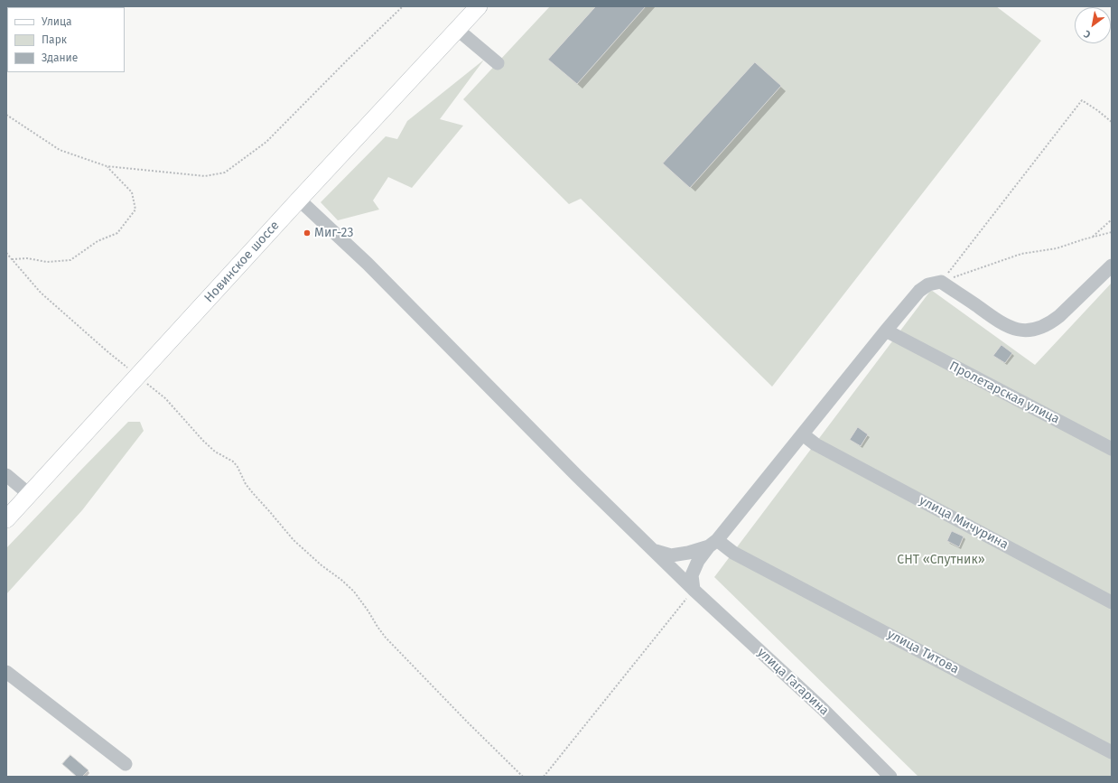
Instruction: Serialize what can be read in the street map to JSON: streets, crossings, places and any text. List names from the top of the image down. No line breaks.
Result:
{"streets":{"main road":["Новинское шоссе"],"street":["Пролетарская улица","улица Мичурина","улица Титова","улица Гагарина"]},"crossings":[["Новинское шоссе","улица Гагарина"]],"parks":["СНТ «Спутник»"],"places":["Миг-23"],"legend":["Улица","Парк","Здание"],"north":"bottom left"}
